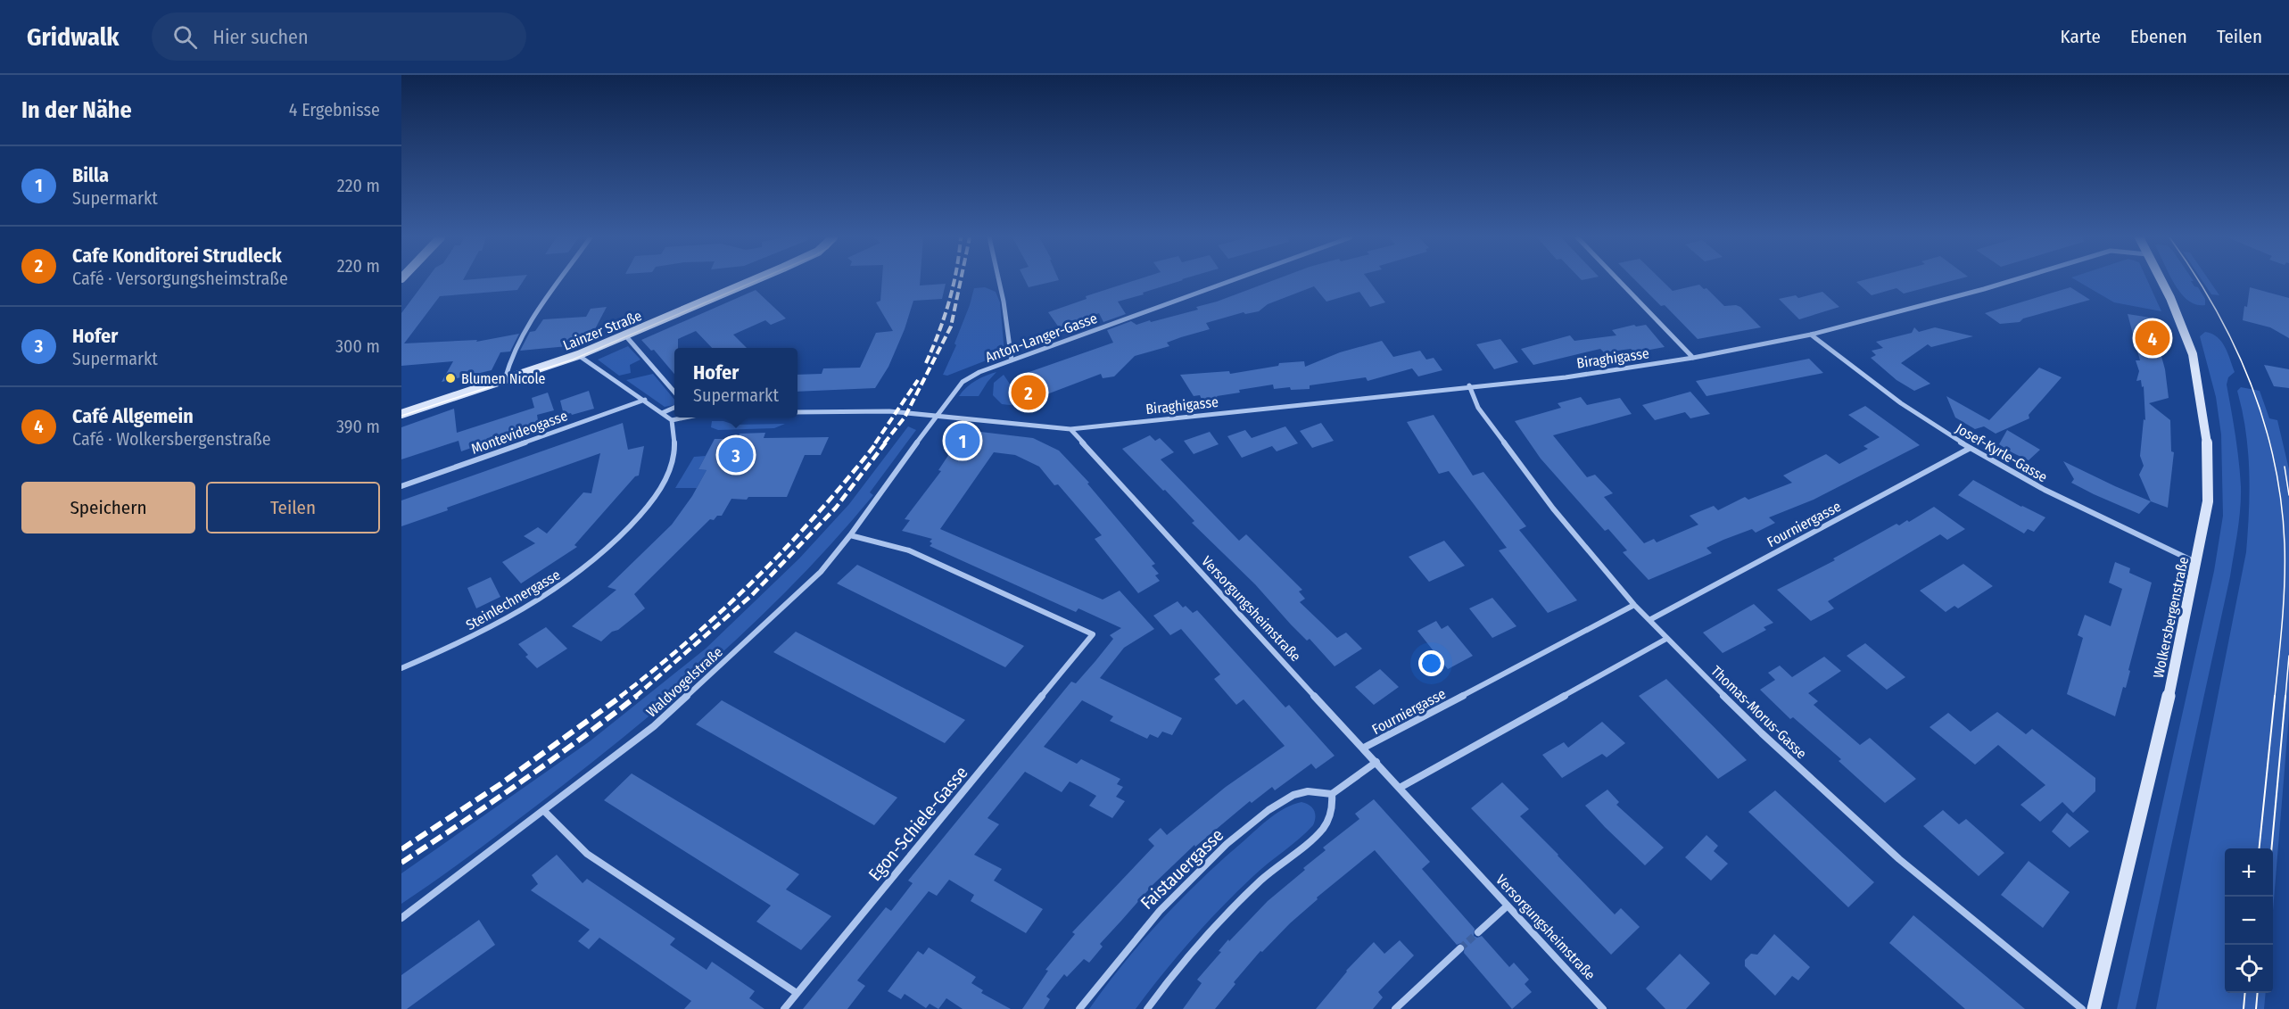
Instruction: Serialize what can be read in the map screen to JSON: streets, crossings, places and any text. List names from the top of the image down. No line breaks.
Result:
{"streets":{"street":["Lainzer Straße","Anton-Langer-Gasse","Biraghigasse","Montevideogasse","Josef-Kyrle-Gasse","Fourniergasse","Steinlechnergasse","Versorgungsheimstraße","Wolkersbergenstraße","Waldvogelstraße","Thomas-Morus-Gasse","Egon-Schiele-Gasse","Faistauergasse"]},"crossings":[["Anton-Langer-Gasse","Waldvogelstraße"],["Biraghigasse","Josef-Kyrle-Gasse"],["Biraghigasse","Versorgungsheimstraße"],["Biraghigasse","Thomas-Morus-Gasse"],["Josef-Kyrle-Gasse","Fourniergasse"],["Josef-Kyrle-Gasse","Wolkersbergenstraße"],["Fourniergasse","Versorgungsheimstraße"],["Fourniergasse","Thomas-Morus-Gasse"],["Waldvogelstraße","Egon-Schiele-Gasse"]],"places":["Blumen Nicole"],"page":{"header":"Gridwalk","search":"Hier suchen","nav":["Karte","Ebenen","Teilen"],"heading":["In der Nähe","4 Ergebnisse"],"list":[{"mark":"1","name":"Billa","note":"Supermarkt","value":"220 m"},{"mark":"2","name":"Cafe Konditorei Strudleck","note":"Café · Versorgungsheimstraße","value":"220 m"},{"mark":"3","name":"Hofer","note":"Supermarkt","value":"300 m"},{"mark":"4","name":"Café Allgemein","note":"Café · Wolkersbergenstraße","value":"390 m"}],"pins":["4","2","1","3"],"popup":["Hofer","Supermarkt"],"buttons":["Speichern","Teilen"],"map_buttons":["+","−"]}}
